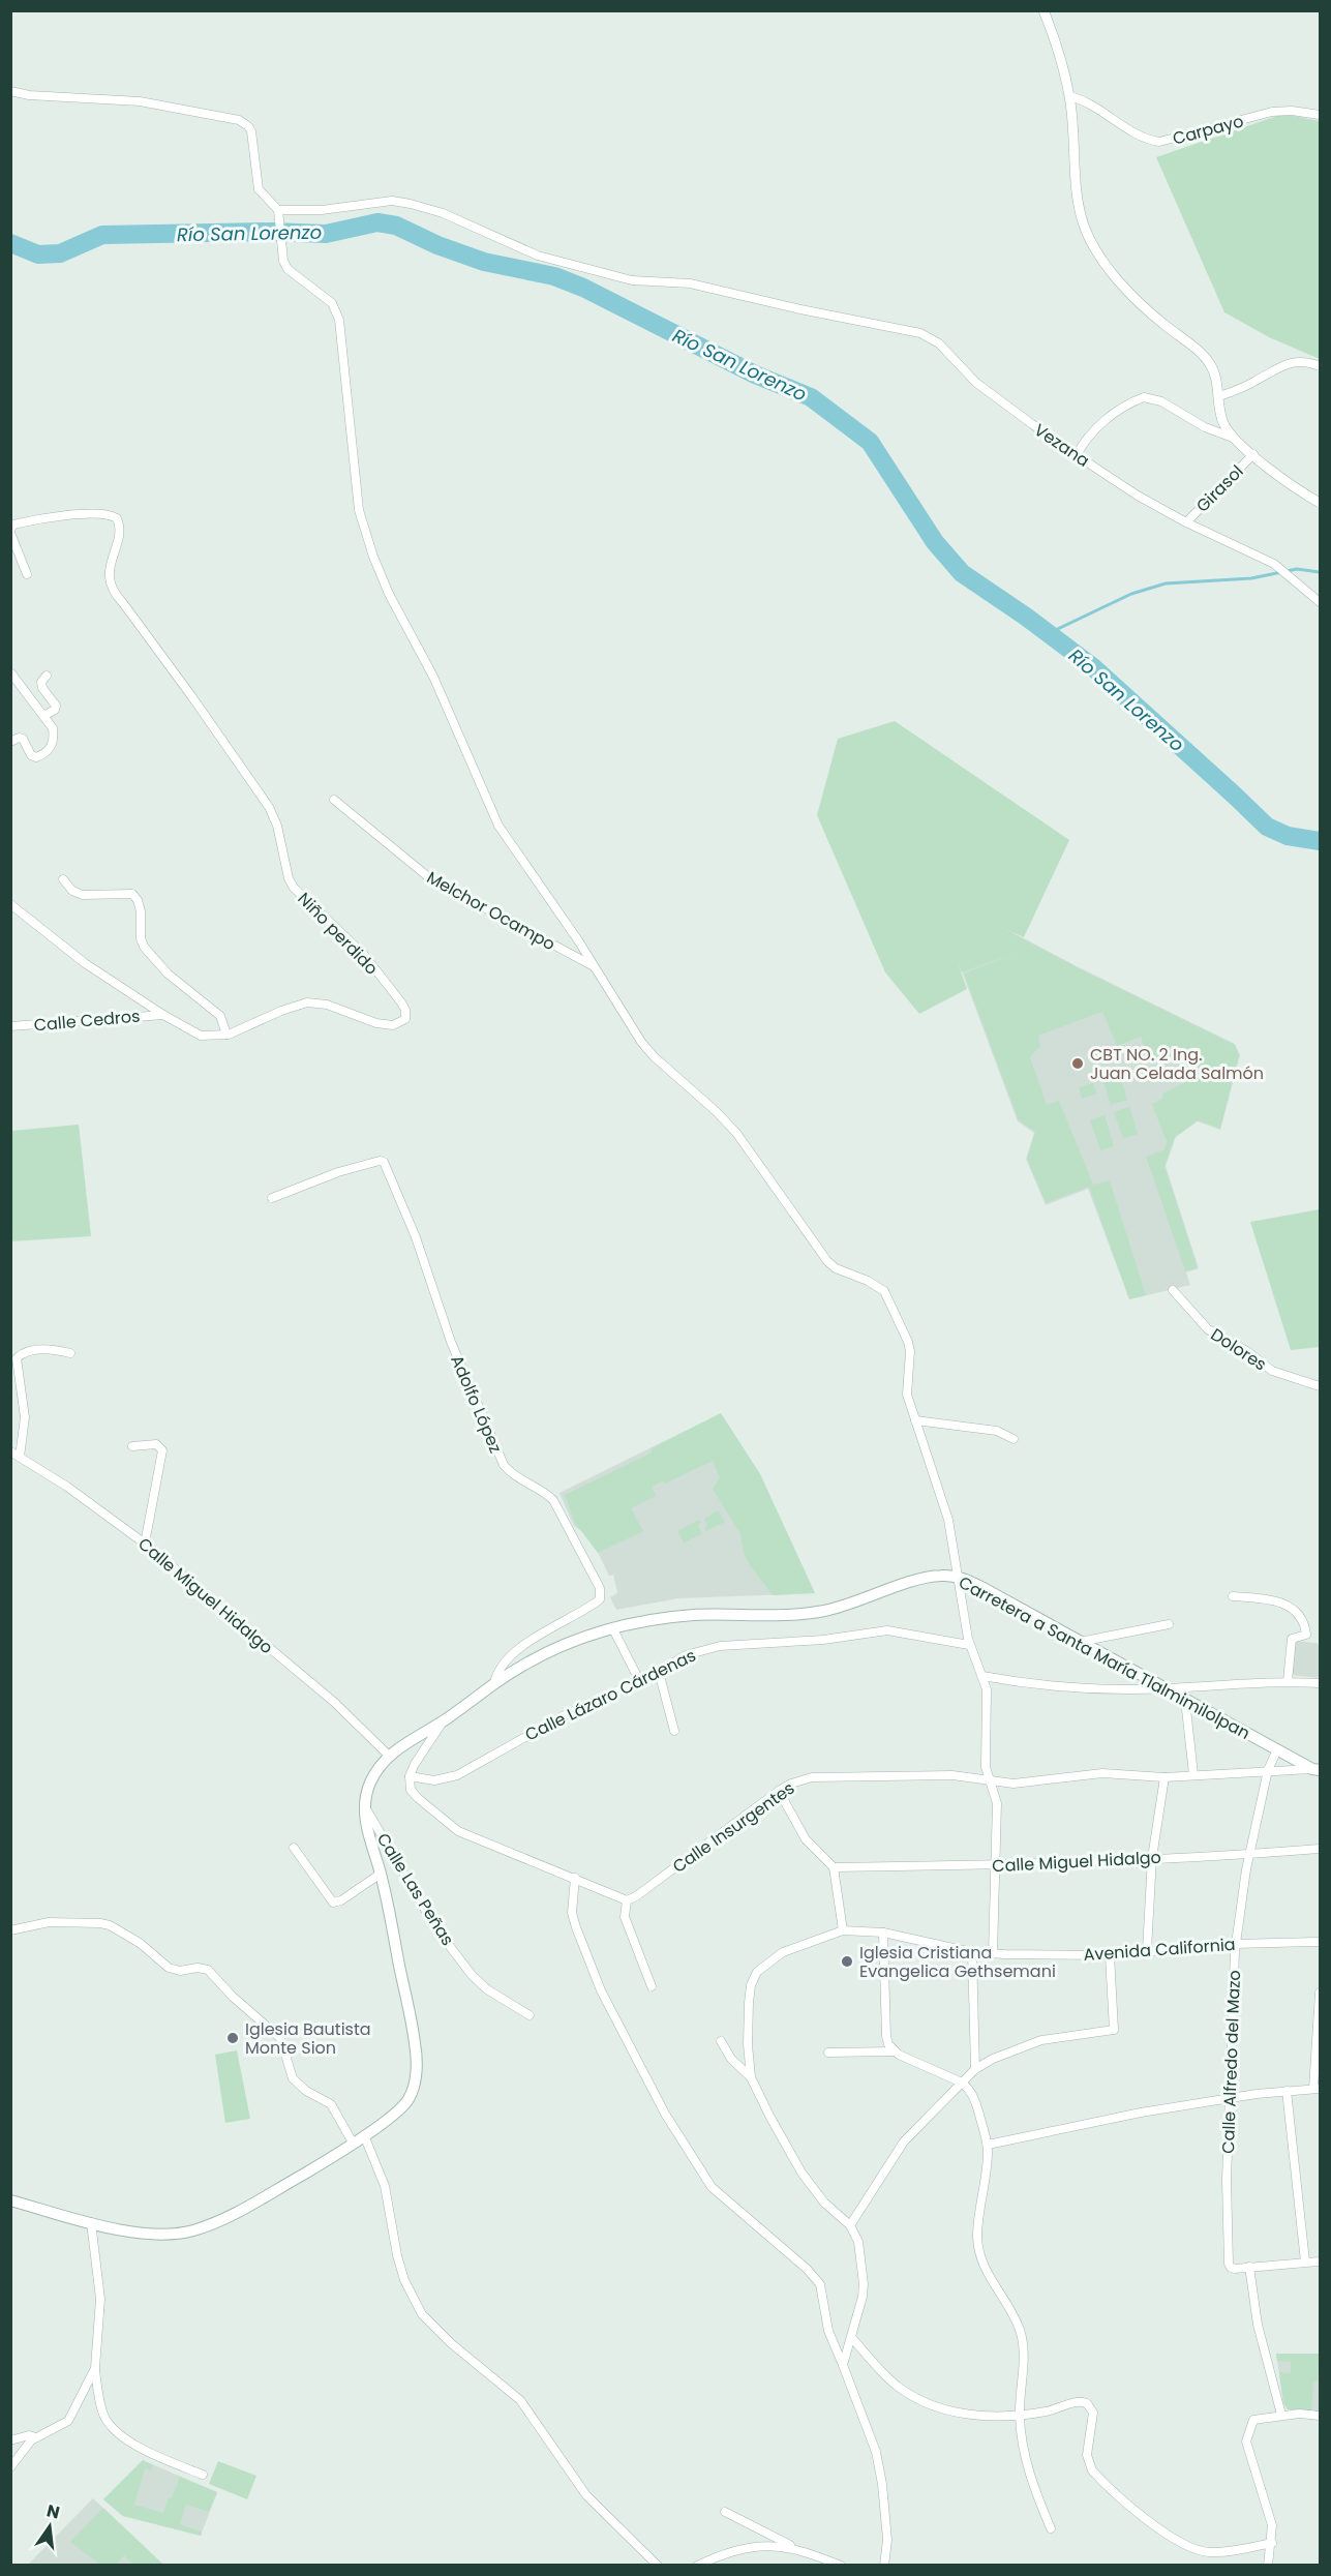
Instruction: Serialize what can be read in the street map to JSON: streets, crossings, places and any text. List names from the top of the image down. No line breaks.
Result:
{"streets":{"main road":["Carretera a Santa María Tlalmimilolpan"],"street":["Carpayo","Vezana","Girasol","Melchor Ocampo","Niño perdido","Calle Cedros","Dolores","Adolfo López","Calle Miguel Hidalgo","Calle Lázaro Cárdenas","Calle Insurgentes","Calle Las Peñas","Avenida California","Calle Alfredo del Mazo"]},"crossings":[["Vezana","Girasol"],["Niño perdido","Calle Cedros"],["Adolfo López","Carretera a Santa María Tlalmimilolpan"],["Calle Miguel Hidalgo","Carretera a Santa María Tlalmimilolpan"],["Calle Miguel Hidalgo","Calle Alfredo del Mazo"],["Carretera a Santa María Tlalmimilolpan","Calle Insurgentes"],["Carretera a Santa María Tlalmimilolpan","Calle Las Peñas"],["Carretera a Santa María Tlalmimilolpan","Calle Alfredo del Mazo"],["Calle Insurgentes","Calle Alfredo del Mazo"],["Avenida California","Calle Alfredo del Mazo"]],"water":["Río San Lorenzo"],"places":["CBT NO. 2 Ing. Juan Celada Salmón","Iglesia Cristiana Evangelica Gethsemani","Iglesia Bautista Monte Sion"],"north":"top"}
